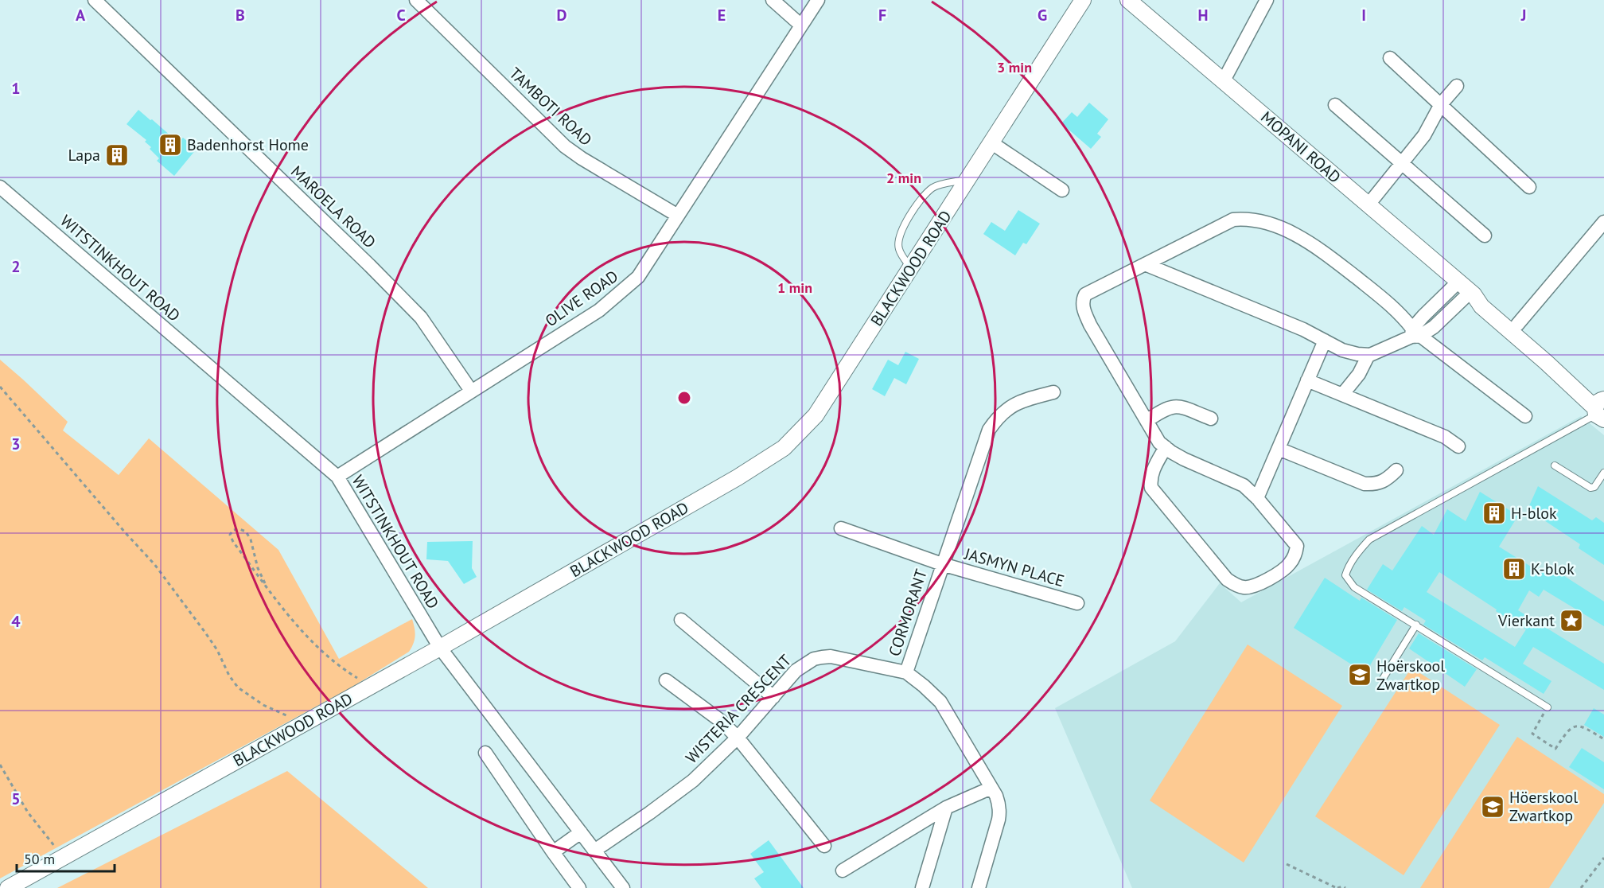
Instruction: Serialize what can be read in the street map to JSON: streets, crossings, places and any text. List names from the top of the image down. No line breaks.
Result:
{"streets":{"street":["TAMBOTI ROAD","MOPANI ROAD","MAROELA ROAD","WITSTINKHOUT ROAD","BLACKWOOD ROAD","OLIVE ROAD","JASMYN PLACE","CORMORANT","WISTERIA CRESCENT"]},"crossings":[["TAMBOTI ROAD","OLIVE ROAD"],["MAROELA ROAD","OLIVE ROAD"],["WITSTINKHOUT ROAD","BLACKWOOD ROAD"],["WITSTINKHOUT ROAD","OLIVE ROAD"],["WITSTINKHOUT ROAD","WISTERIA CRESCENT"],["JASMYN PLACE","CORMORANT"],["CORMORANT","WISTERIA CRESCENT"]],"places":{"building":["Badenhorst Home","Lapa","H-blok","K-blok"],"place":["Vierkant"],"school or university":["Hoërskool Zwartkop","Höerskool Zwartkop"]},"scale_bar":"50 m","grid":{"columns":["A","B","C","D","E","F","G","H","I","J"],"rows":["1","2","3","4","5"]},"rings":["3 min","2 min","1 min"]}
